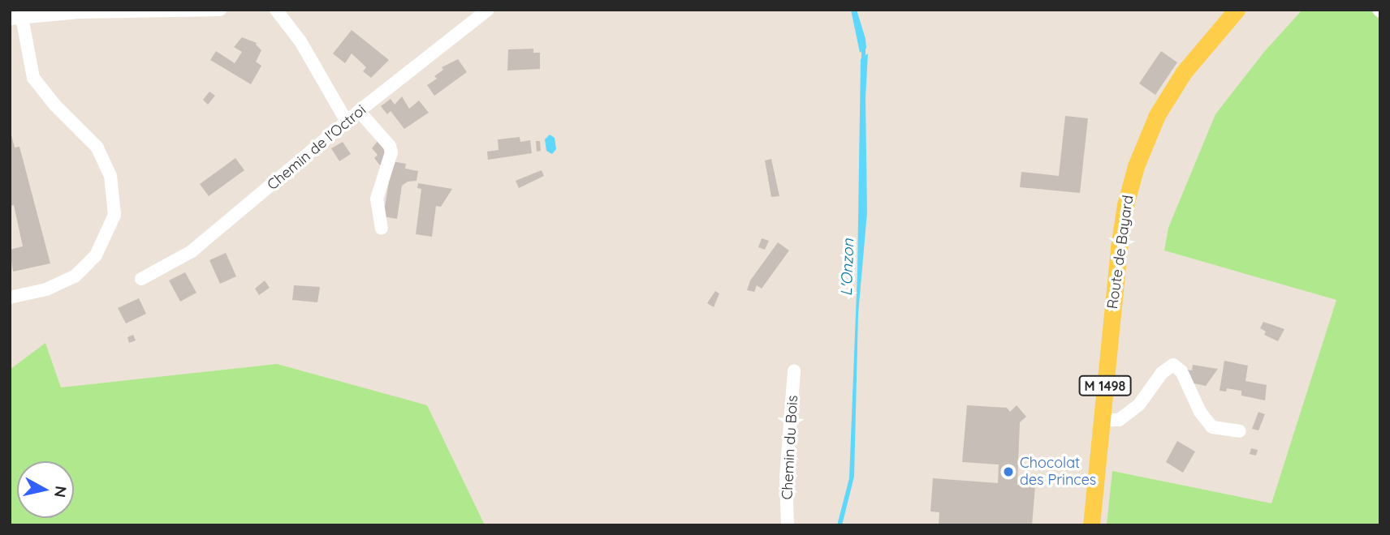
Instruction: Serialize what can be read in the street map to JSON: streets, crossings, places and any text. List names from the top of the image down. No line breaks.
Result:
{"streets":{"main road":["Route de Bayard","M 1498"],"street":["Chemin de l'Octroi","Chemin du Bois"]},"water":["L'Onzon"],"places":["Chocolat des Princes"],"north":"right"}
